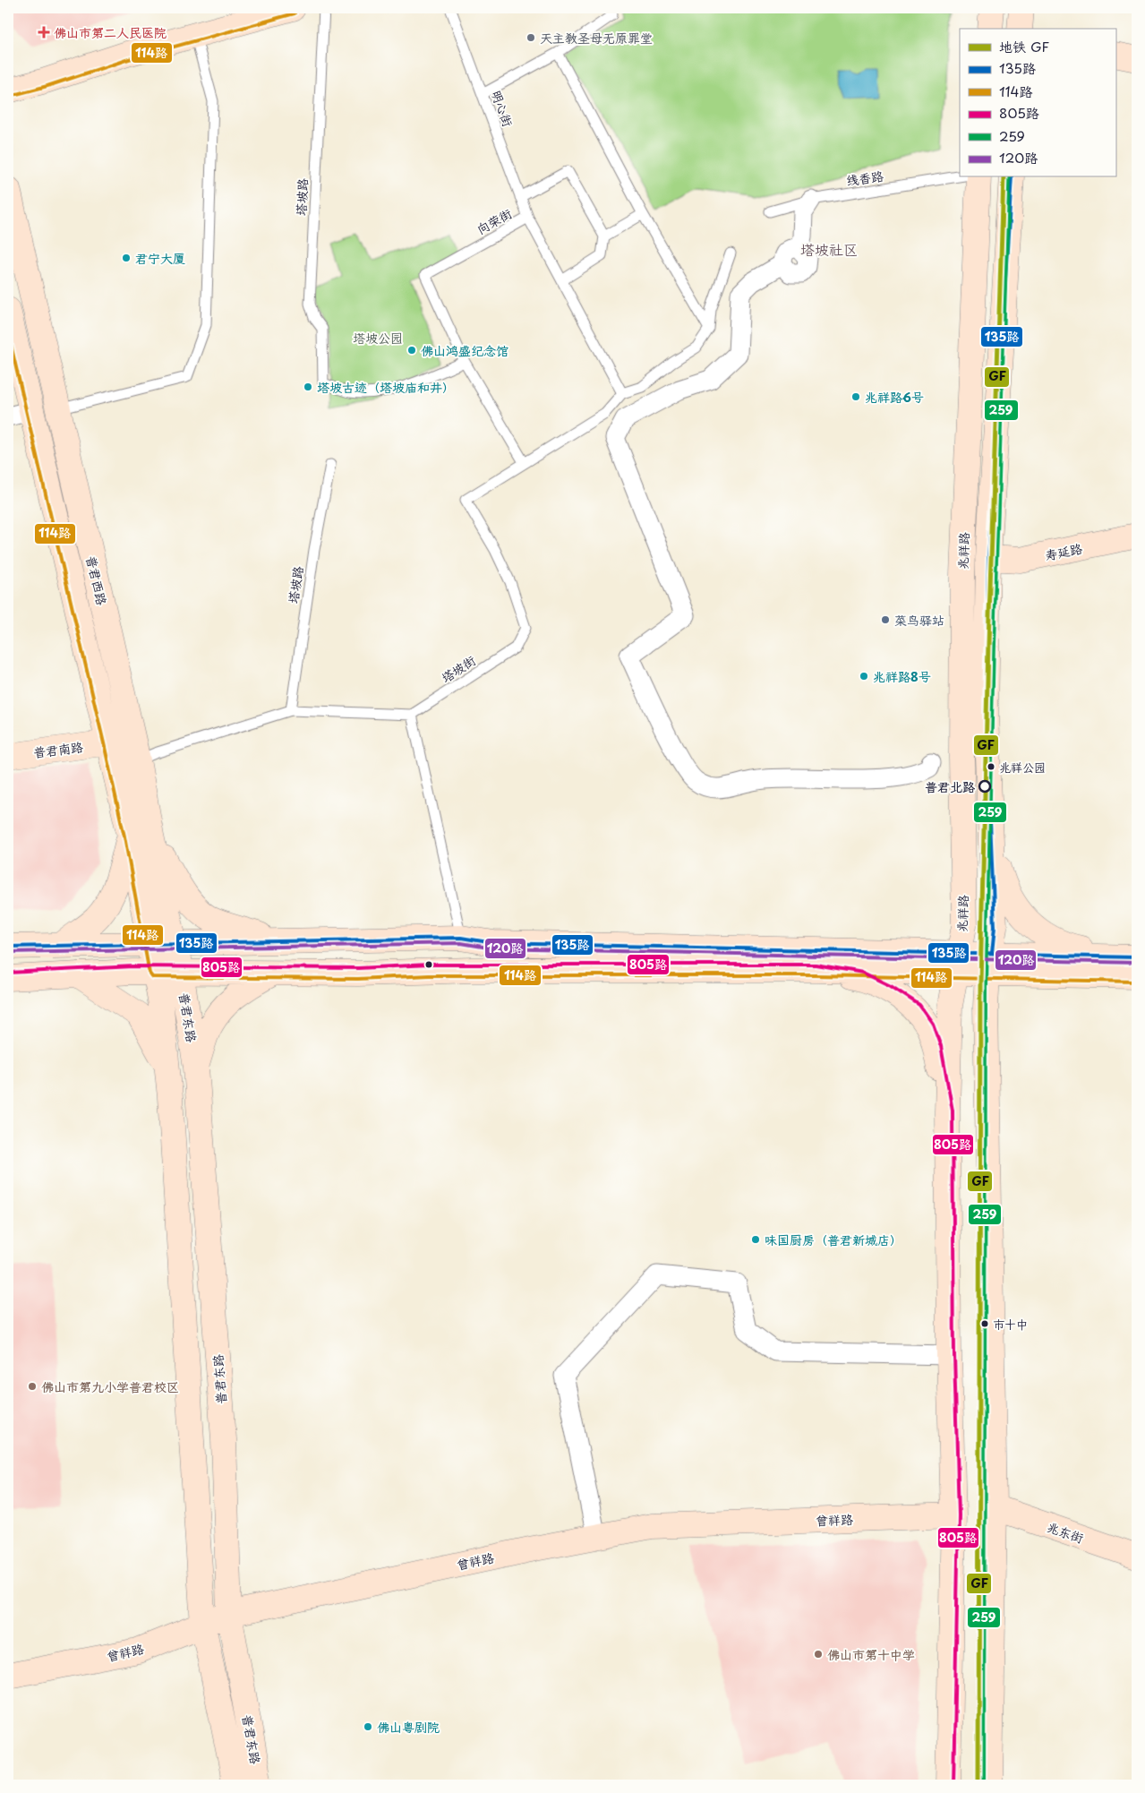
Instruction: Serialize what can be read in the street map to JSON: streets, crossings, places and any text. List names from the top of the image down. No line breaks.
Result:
{"streets":{"main road":["兆祥路","寿延路","普君西路","普君南路","普君东路","曾祥路","兆东街"],"lane":["明心街","线香路","塔坡路","向荣街","塔坡街"]},"crossings":[["明心街","向荣街"],["塔坡路","向荣街"],["向荣街","塔坡街"],["兆祥路","寿延路"],["兆祥路","曾祥路"],["兆祥路","兆东街"],["普君西路","普君南路"],["普君西路","普君东路"],["普君东路","曾祥路"]],"districts":["塔坡社区"],"parks":["塔坡公园"],"places":{"health":["佛山市第二人民医院"],"other":["天主教圣母无原罪堂","君宁大厦","佛山鸿盛纪念馆","塔坡古迹（塔坡庙和井）","兆祥路6号","菜鸟驿站","兆祥路8号","兆祥公园","普君北路","味国厨房（普君新城店）","市十中","佛山市第九小学普君校区","佛山市第十中学","佛山粤剧院"]},"lines":["transit line 114路","metro line GF","transit line 135路","transit line 259","transit line 120路","transit line 805路"],"legend":["地铁 GF","135路","114路","805路","259","120路"]}
